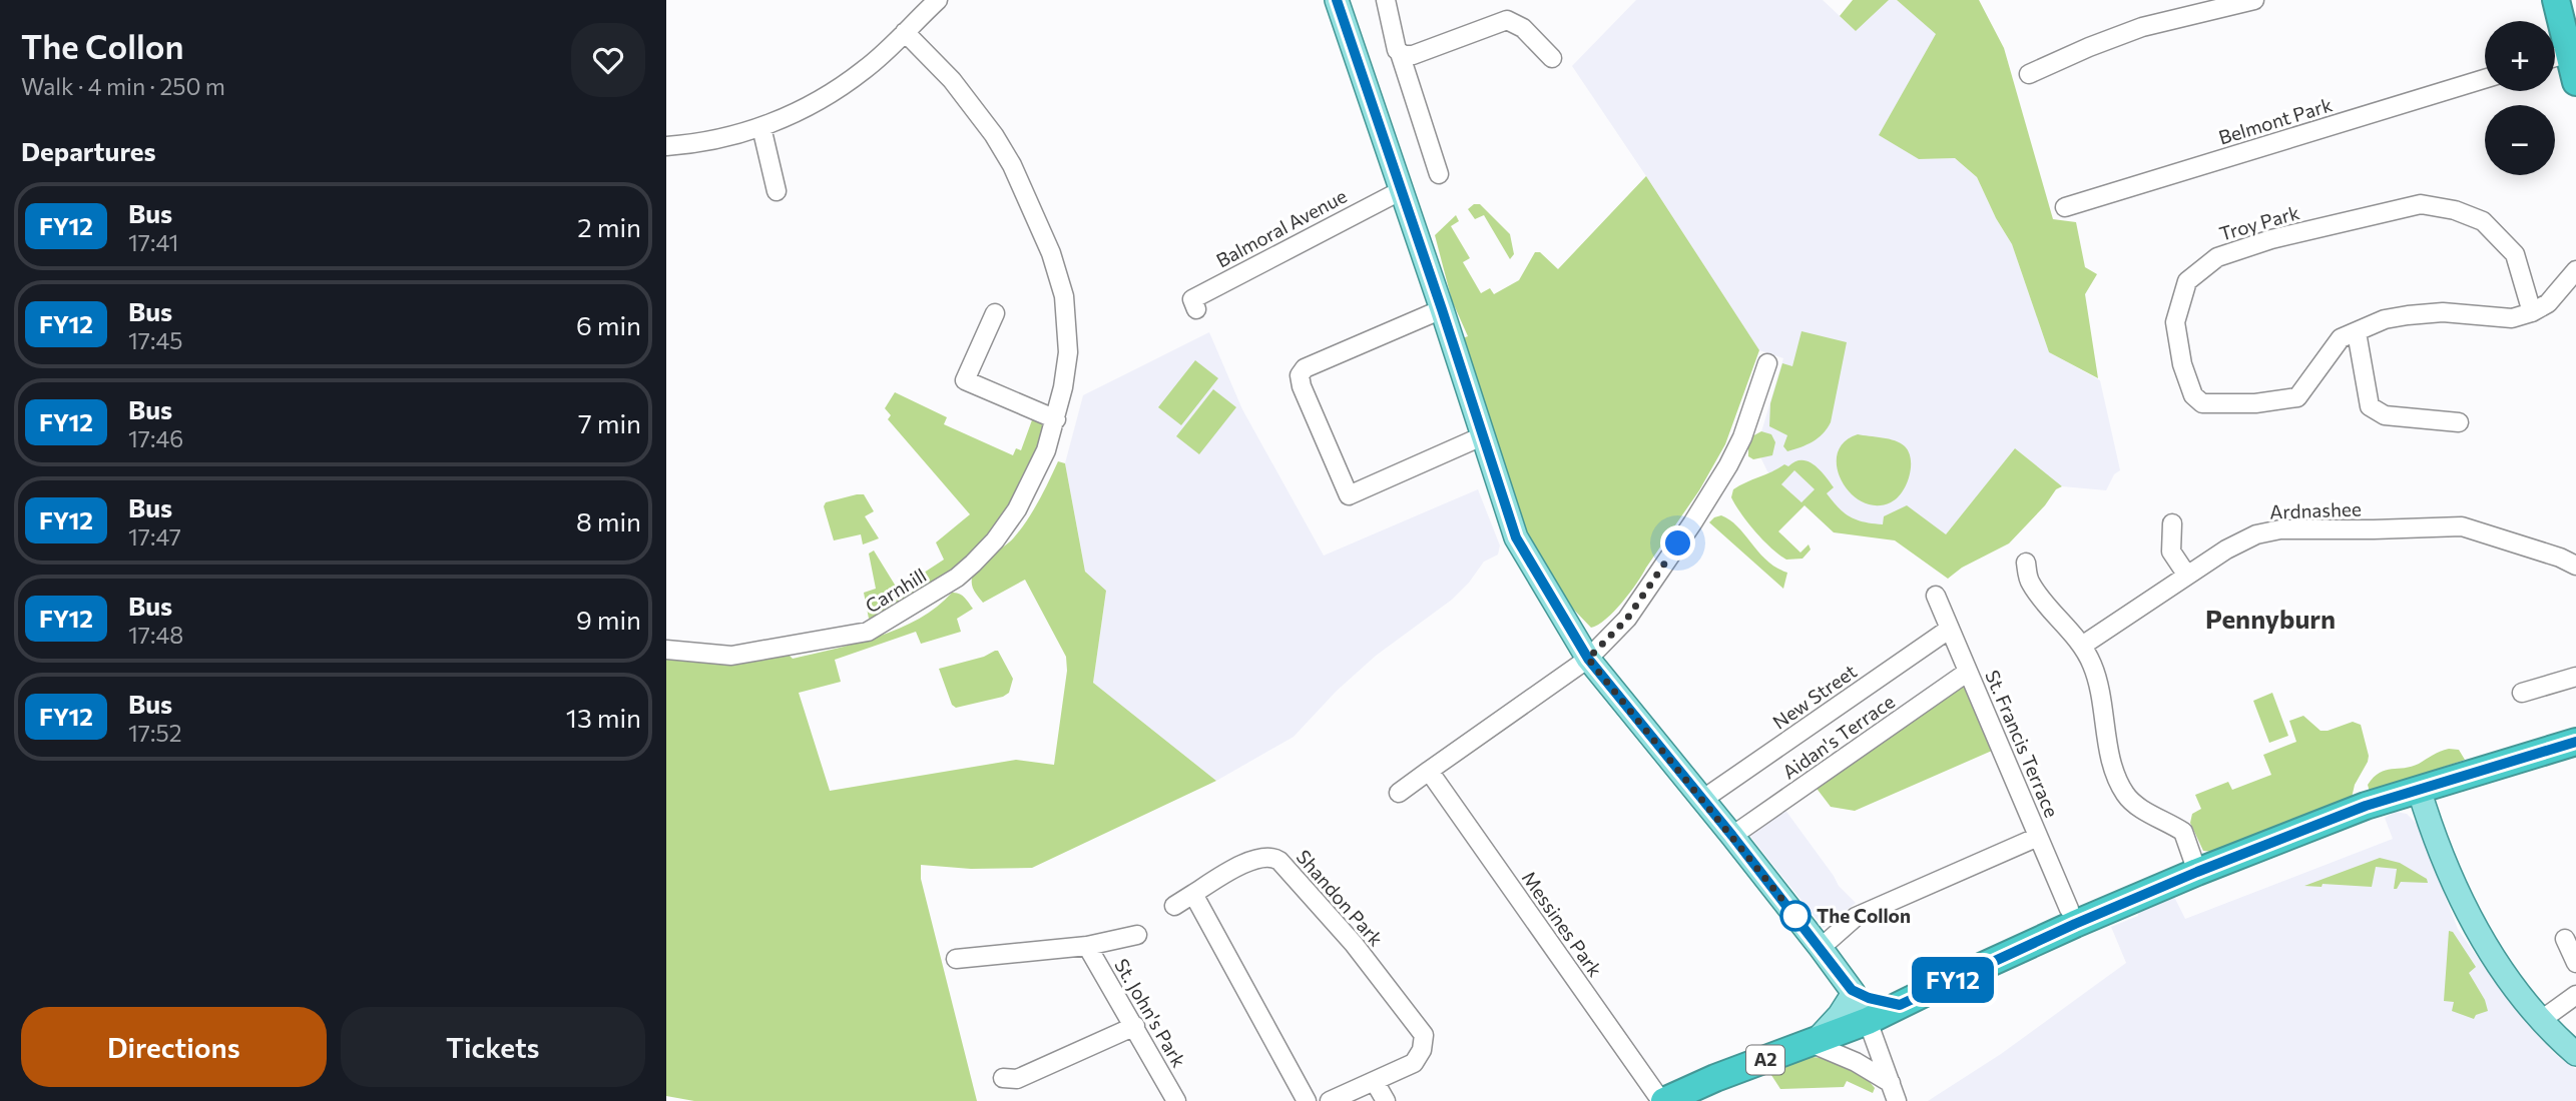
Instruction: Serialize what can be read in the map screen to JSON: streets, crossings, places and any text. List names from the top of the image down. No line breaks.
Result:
{"streets":{"highway":["A2"],"street":["Belmont Park","Troy Park","Balmoral Avenue","Ardnashee","Carnhill","New Street","Aidan's Terrace","St. Francis Terrace","Shandon Park","Messines Park","St. John's Park"]},"crossings":[["New Street","St. Francis Terrace"],["Aidan's Terrace","St. Francis Terrace"],["Messines Park","A2"]],"districts":["Pennyburn"],"places":["The Collon"],"lines":["bus line FY12"],"page":{"heading":[["The Collon","Walk · 4 min · 250 m"],"Departures"],"on_map":"FY12","map_buttons":["+","−"],"list":[{"mark":"FY12","name":"Bus","note":"17:41","value":"2 min"},{"mark":"FY12","name":"Bus","note":"17:45","value":"6 min"},{"mark":"FY12","name":"Bus","note":"17:46","value":"7 min"},{"mark":"FY12","name":"Bus","note":"17:47","value":"8 min"},{"mark":"FY12","name":"Bus","note":"17:48","value":"9 min"},{"mark":"FY12","name":"Bus","note":"17:52","value":"13 min"}],"buttons":["Directions","Tickets"]}}
